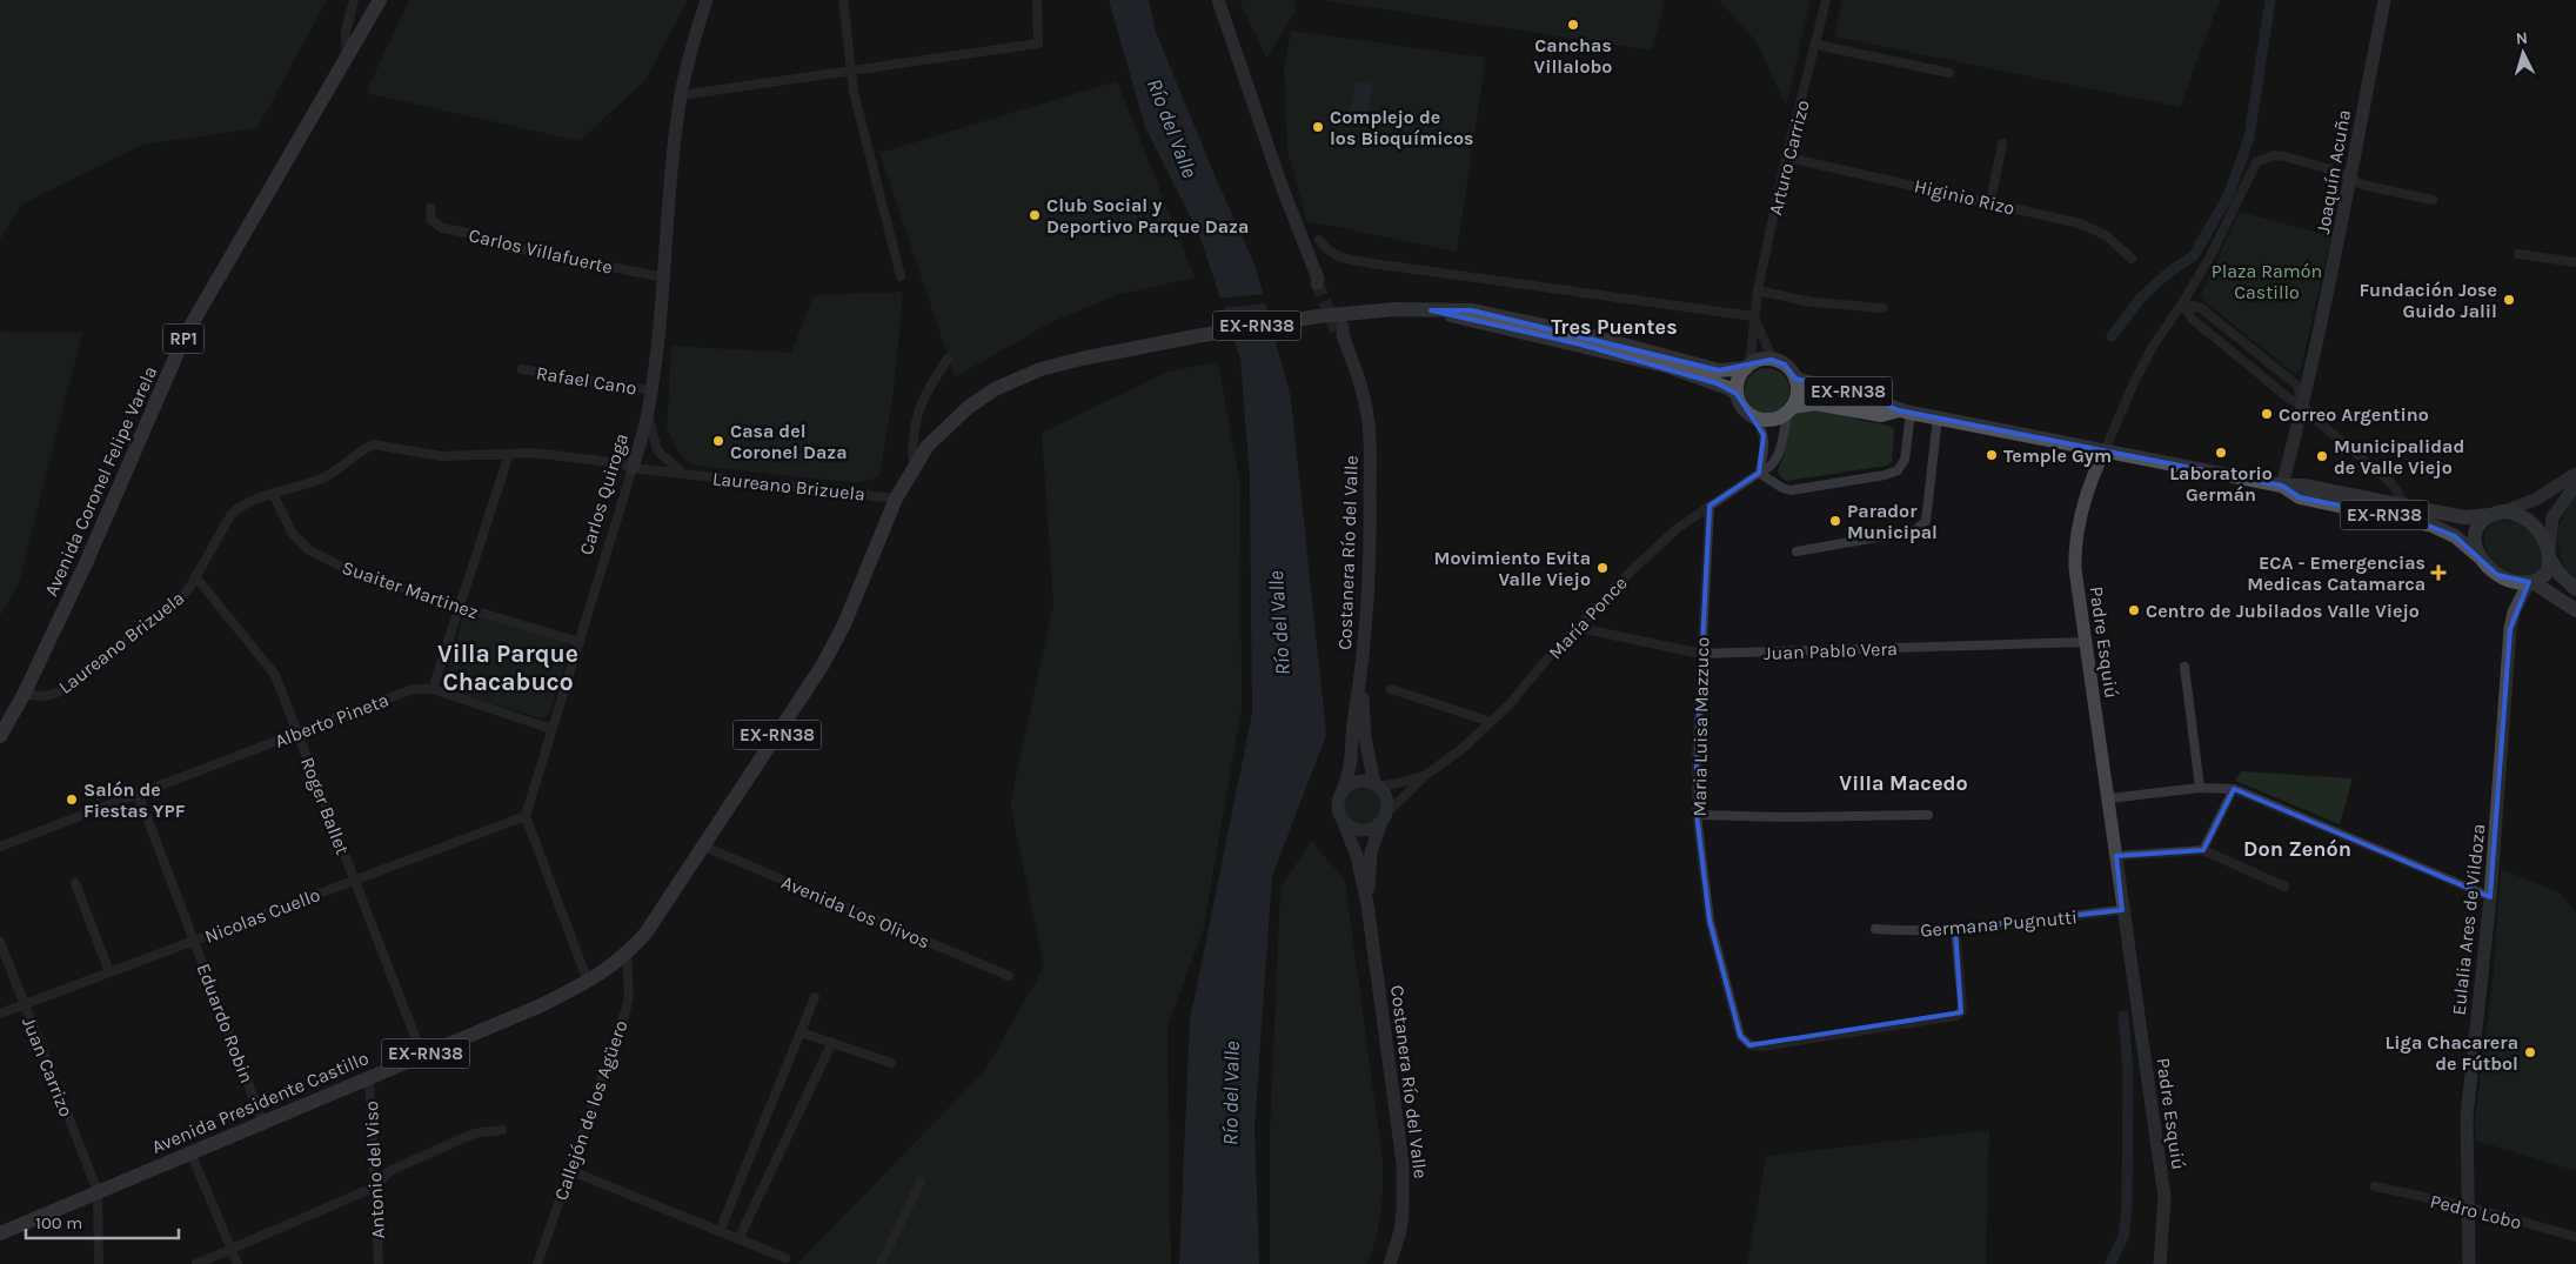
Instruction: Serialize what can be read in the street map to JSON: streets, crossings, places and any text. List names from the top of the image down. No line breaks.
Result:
{"streets":{"main road":["EX-RN38","RP1","Avenida Coronel Felipe Varela","Avenida Presidente Castillo"],"street":["Arturo Carrizo","Joaquín Acuña","Higinio Rizo","Carlos Villafuerte","Rafael Cano","Laureano Brizuela","Carlos Quiroga","Costanera Río del Valle","Suaiter Martinez","María Ponce","Padre Esquiú","Juan Pablo Vera","Alberto Pineta","Maria Luisa Mazzuco","Roger Ballet","Avenida Los Olivos","Nicolas Cuello","Eulalia Ares de Vildoza","Germana Pugnutti","Eduardo Robin","Juan Carrizo","Callejón de los Agüero","Antonio del Viso","Pedro Lobo"]},"crossings":[["Arturo Carrizo","Higinio Rizo"],["Arturo Carrizo","EX-RN38"],["Arturo Carrizo","María Ponce"],["Arturo Carrizo","Avenida Presidente Castillo"],["Joaquín Acuña","EX-RN38"],["Joaquín Acuña","Padre Esquiú"],["Carlos Villafuerte","Carlos Quiroga"],["EX-RN38","María Ponce"],["EX-RN38","Padre Esquiú"],["EX-RN38","Eulalia Ares de Vildoza"],["EX-RN38","Avenida Presidente Castillo"],["Rafael Cano","Carlos Quiroga"],["Avenida Coronel Felipe Varela","Laureano Brizuela"],["Laureano Brizuela","Carlos Quiroga"],["Laureano Brizuela","Suaiter Martinez"],["Laureano Brizuela","Roger Ballet"],["Laureano Brizuela","Avenida Presidente Castillo"],["Carlos Quiroga","Suaiter Martinez"],["Carlos Quiroga","Nicolas Cuello"],["Costanera Río del Valle","María Ponce"],["María Ponce","Juan Pablo Vera"],["María Ponce","Maria Luisa Mazzuco"],["María Ponce","Avenida Presidente Castillo"],["Padre Esquiú","Juan Pablo Vera"],["Padre Esquiú","Germana Pugnutti"],["Juan Pablo Vera","Maria Luisa Mazzuco"],["Alberto Pineta","Roger Ballet"],["Alberto Pineta","Eduardo Robin"],["Maria Luisa Mazzuco","Germana Pugnutti"],["Roger Ballet","Nicolas Cuello"],["Roger Ballet","Avenida Presidente Castillo"],["Avenida Los Olivos","Avenida Presidente Castillo"],["Nicolas Cuello","Eduardo Robin"],["Nicolas Cuello","Juan Carrizo"],["Eulalia Ares de Vildoza","Pedro Lobo"],["Eduardo Robin","Avenida Presidente Castillo"],["Juan Carrizo","Avenida Presidente Castillo"],["Avenida Presidente Castillo","Callejón de los Agüero"],["Avenida Presidente Castillo","Antonio del Viso"]],"districts":["Tres Puentes","Villa Parque Chacabuco","Villa Macedo","Don Zenón"],"water":["Río del Valle"],"parks":["Plaza Ramón Castillo"],"places":{"other":["Canchas Villalobo","Complejo de los Bioquímicos","Club Social y Deportivo Parque Daza","Fundación Jose Guido Jalil","Correo Argentino","Casa del Coronel Daza","Laboratorio Germán","Temple Gym","Municipalidad de Valle Viejo","Parador Municipal","Movimiento Evita Valle Viejo","Centro de Jubilados Valle Viejo","Salón de Fiestas YPF","Liga Chacarera de Fútbol"],"health":["ECA - Emergencias Medicas Catamarca"]},"scale_bar":"100 m","north":"top"}
